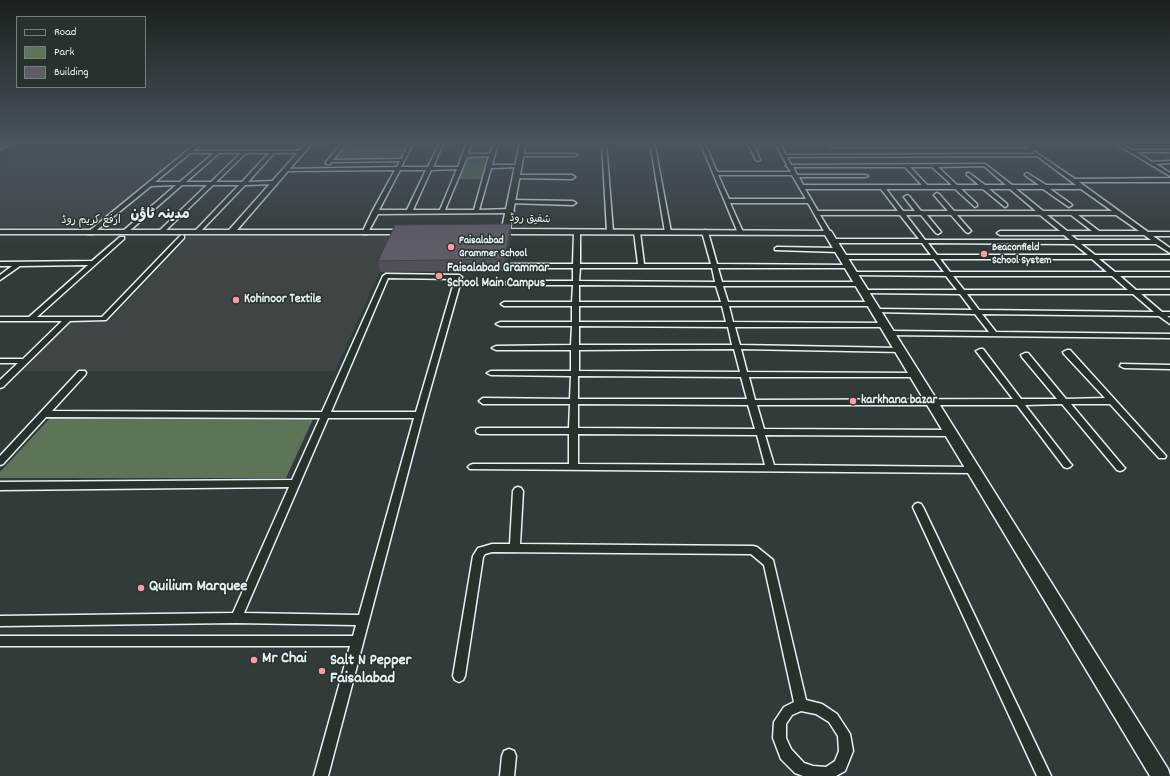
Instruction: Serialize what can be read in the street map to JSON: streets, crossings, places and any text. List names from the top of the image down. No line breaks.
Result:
{"streets":{"street":["شفیق روڈ","ارفع کریم روڈ"]},"districts":["مدینہ ٹاؤن"],"places":["Faisalabad Grammer School","Beaconfield School System","Faisalabad Grammar School Main Campus","Kohinoor Textile","karkhana bazar","Quilium Marquee","Mr Chai","Salt N Pepper Faisalabad"],"legend":["Road","Park","Building"]}
